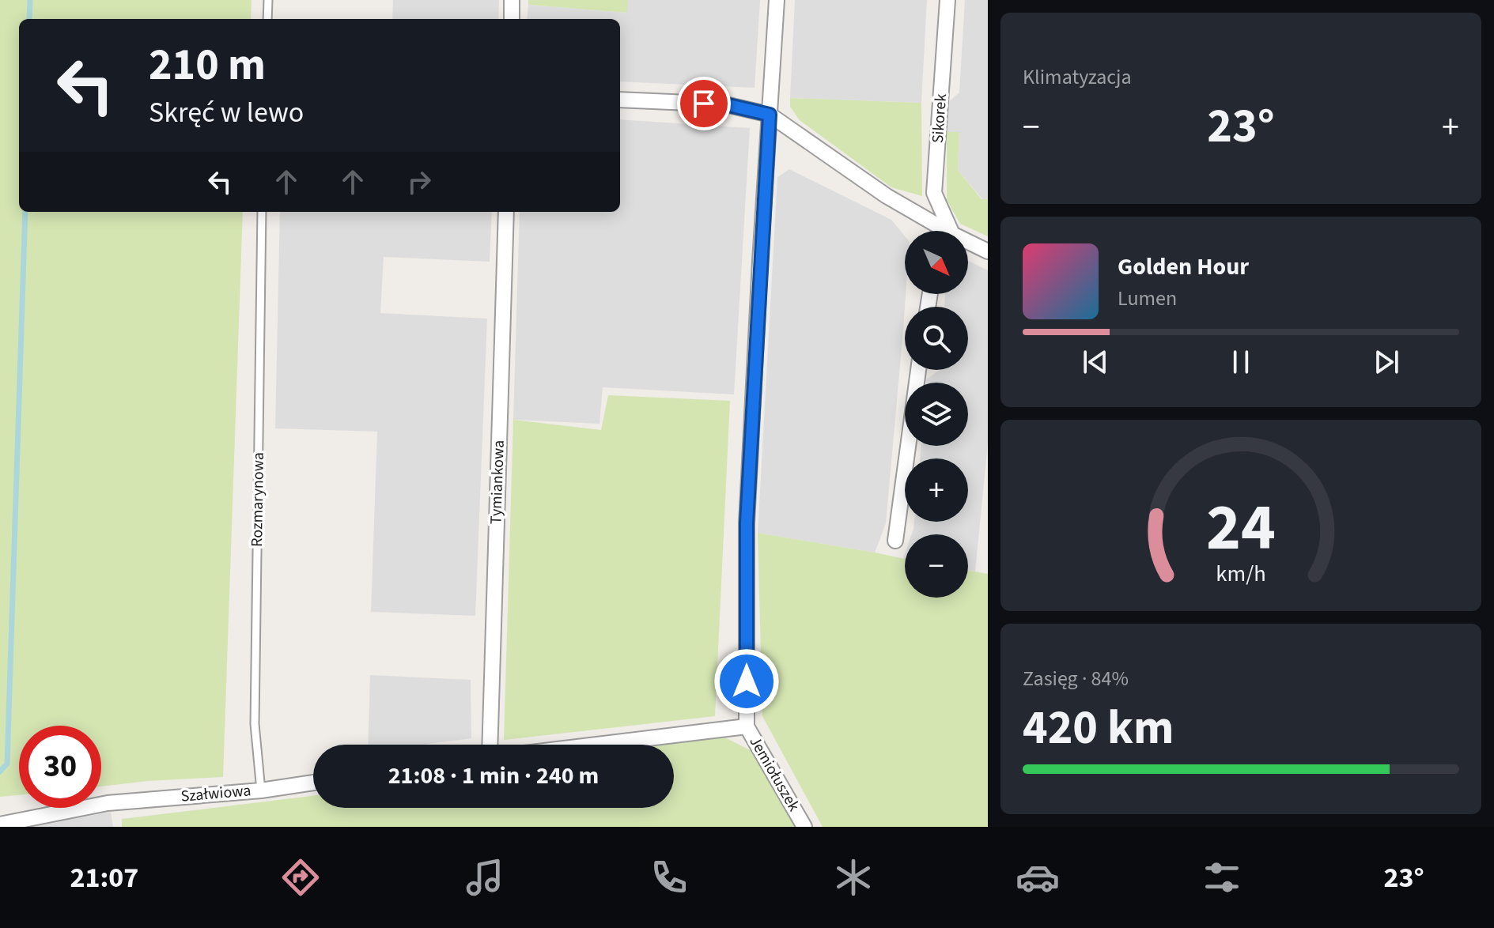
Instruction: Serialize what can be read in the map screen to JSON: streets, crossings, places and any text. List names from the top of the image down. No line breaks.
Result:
{"streets":{"street":["Sikorek","Tymiankowa","Jemiołuszek","Szałwiowa"],"lane":["Rozmarynowa"]},"crossings":[["Rozmarynowa","Szałwiowa"]],"north":"bottom right","page":{"tile":["Klimatyzacja",["Zasięg · 84%","420 km"]],"turn":["210 m","Skręć w lewo"],"heat":["−","23°","+"],"map_buttons":["+","−"],"song":["Golden Hour","Lumen"],"limit":"30","trip":"21:08 · 1 min · 240 m","tabs":["21:07","23°"],"gauge":["24","km/h"]}}
